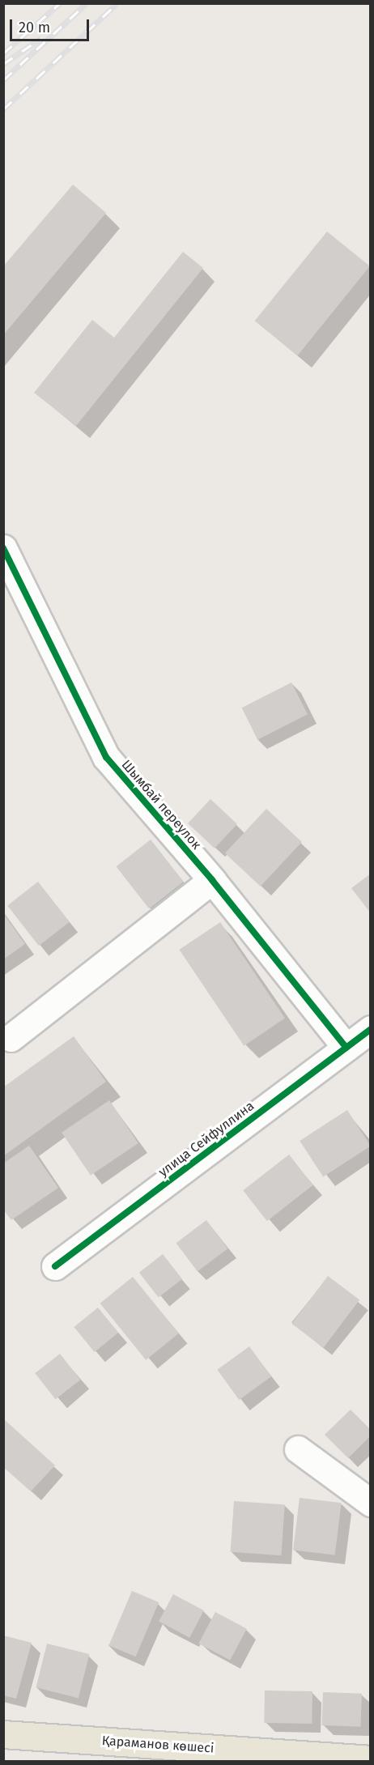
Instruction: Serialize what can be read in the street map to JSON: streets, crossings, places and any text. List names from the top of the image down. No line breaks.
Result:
{"streets":{"main road":["Қараманов көшесі"],"street":["Шымбай переулок","улица Сейфуллина"]},"crossings":[["Шымбай переулок","улица Сейфуллина"]],"scale_bar":"20 m"}
